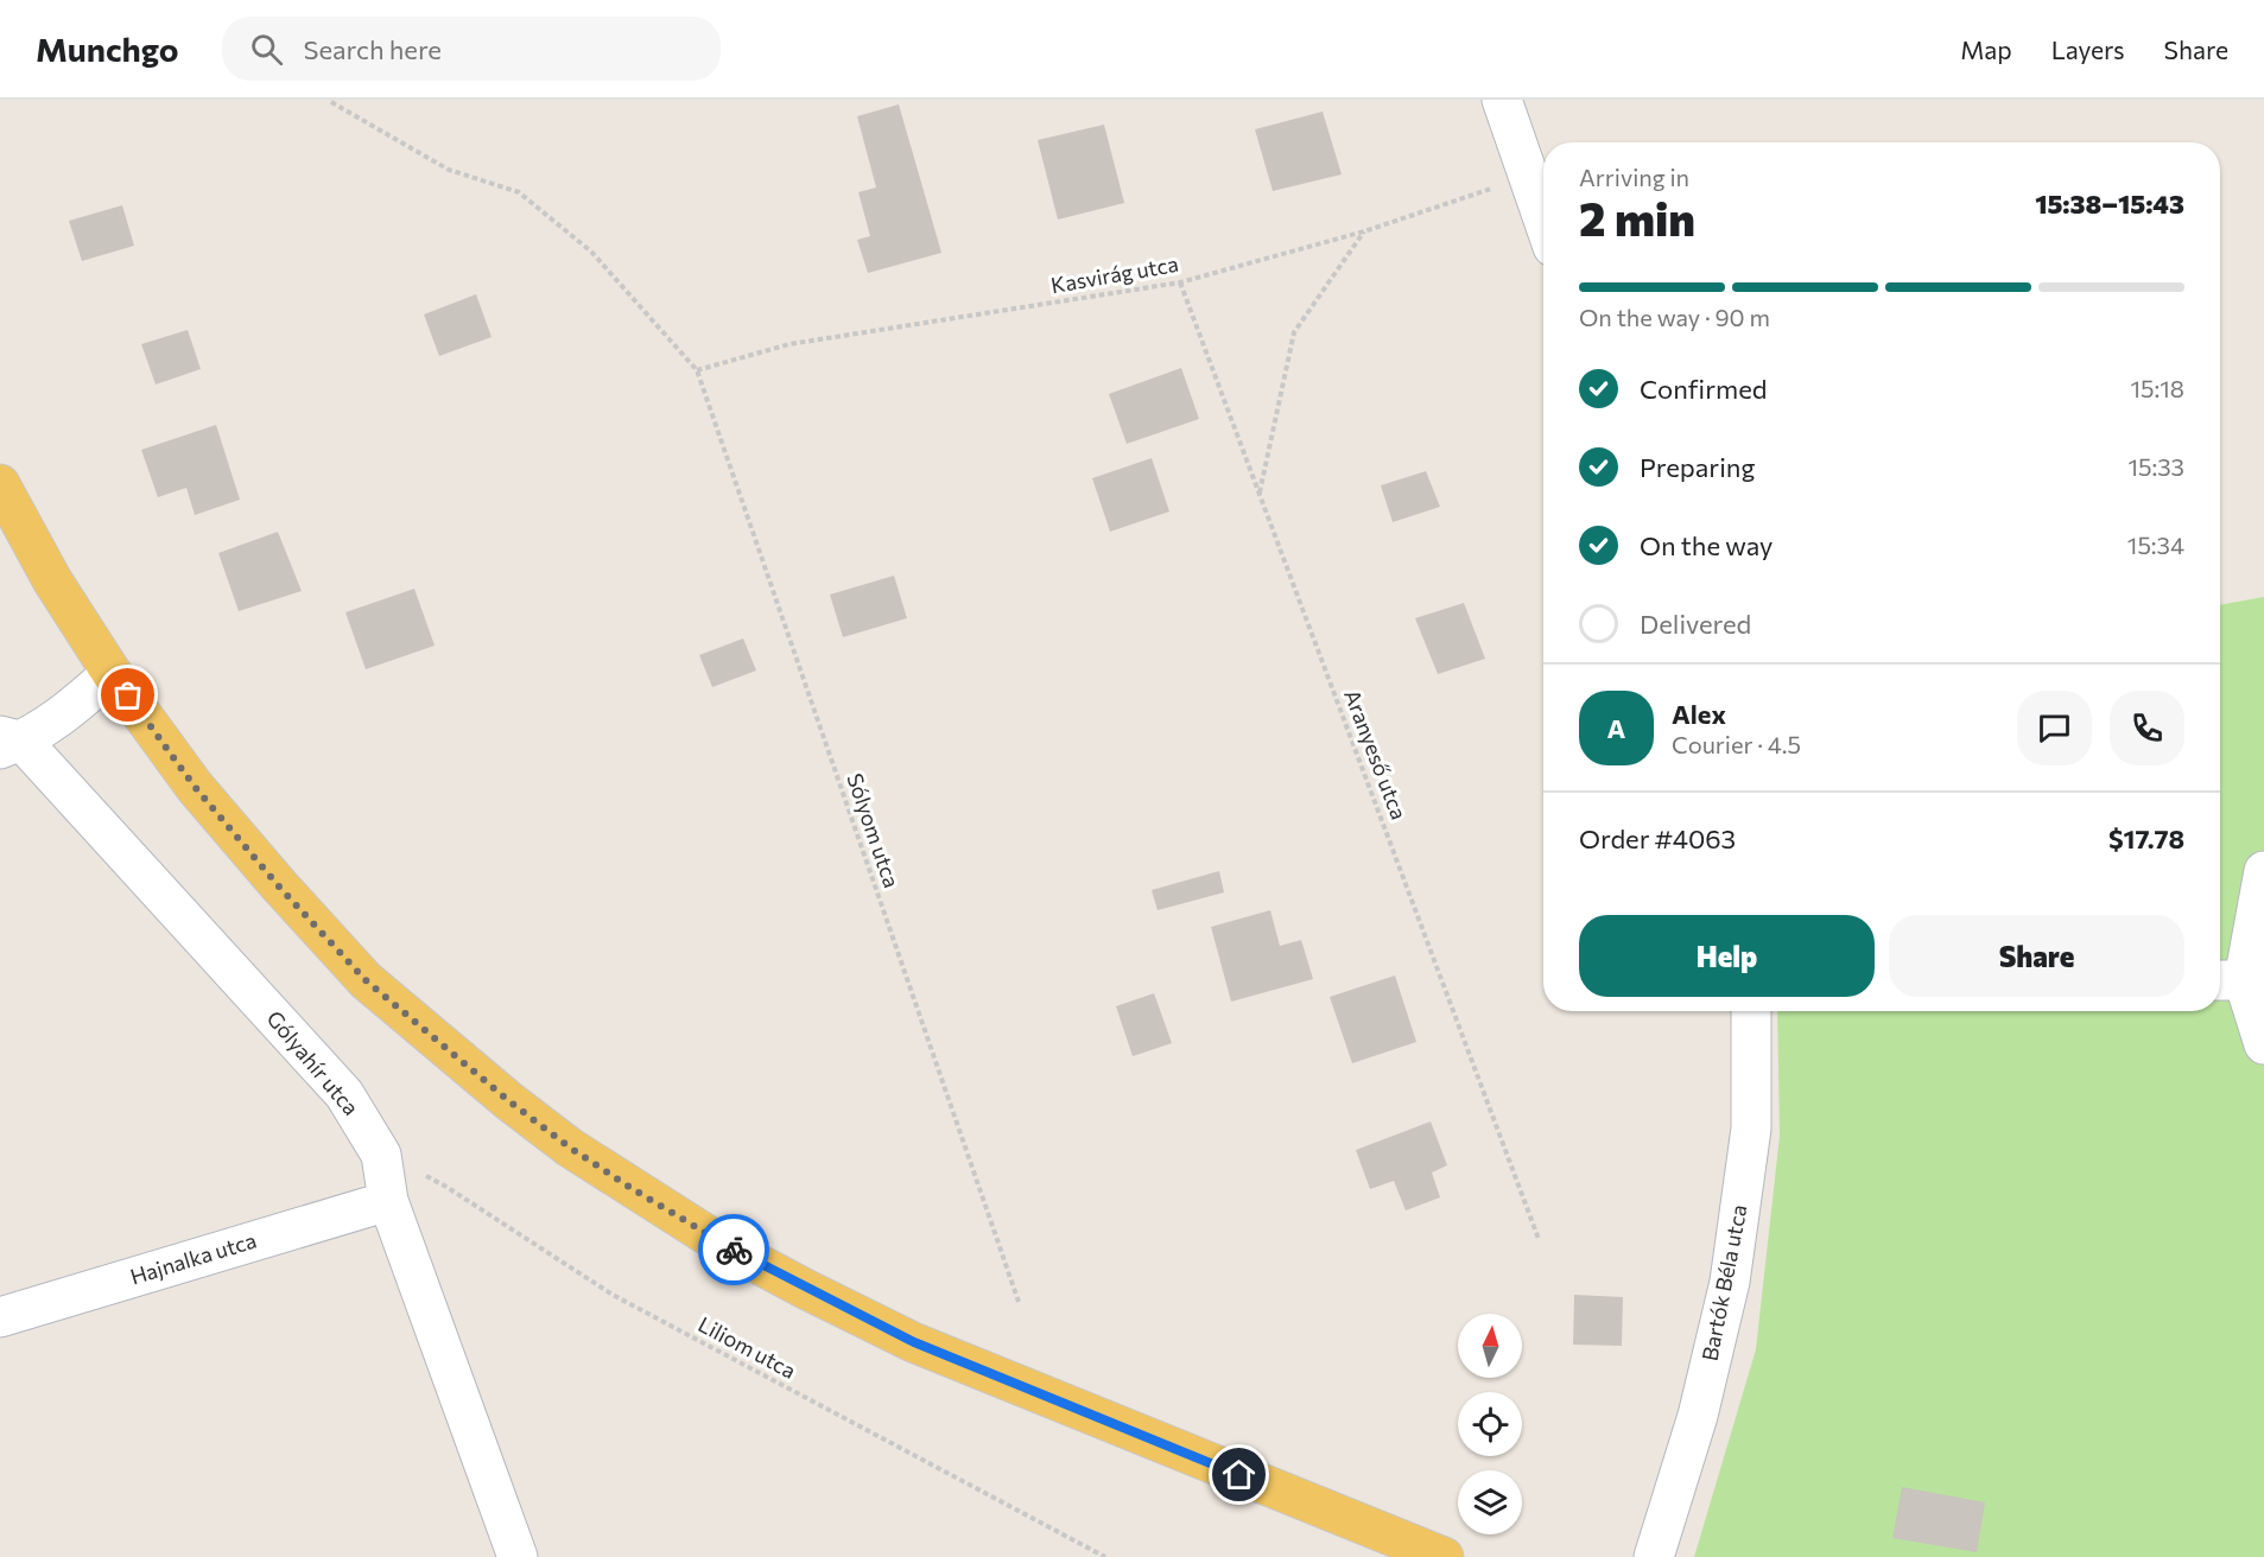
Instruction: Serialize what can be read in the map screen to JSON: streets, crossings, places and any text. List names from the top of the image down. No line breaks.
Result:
{"streets":{"street":["Gólyahír utca","Hajnalka utca","Bartók Béla utca"],"path":["Kasvirág utca","Aranyeső utca","Sólyom utca","Liliom utca"]},"crossings":[["Kasvirág utca","Aranyeső utca"],["Kasvirág utca","Sólyom utca"],["Gólyahír utca","Hajnalka utca"],["Gólyahír utca","Liliom utca"]],"north":"top","page":{"header":"Munchgo","search":"Search here","nav":["Map","Layers","Share"],"heading":["2 min","Arriving in","15:38–15:43"],"panel":["Alex","Courier · 4.5","Order #4063","$17.78"],"bar":"On the way · 90 m","list":[["Confirmed","15:18"],["Preparing","15:33"],["On the way","15:34"],"Delivered"],"round":"A","buttons":["Help","Share"]}}
